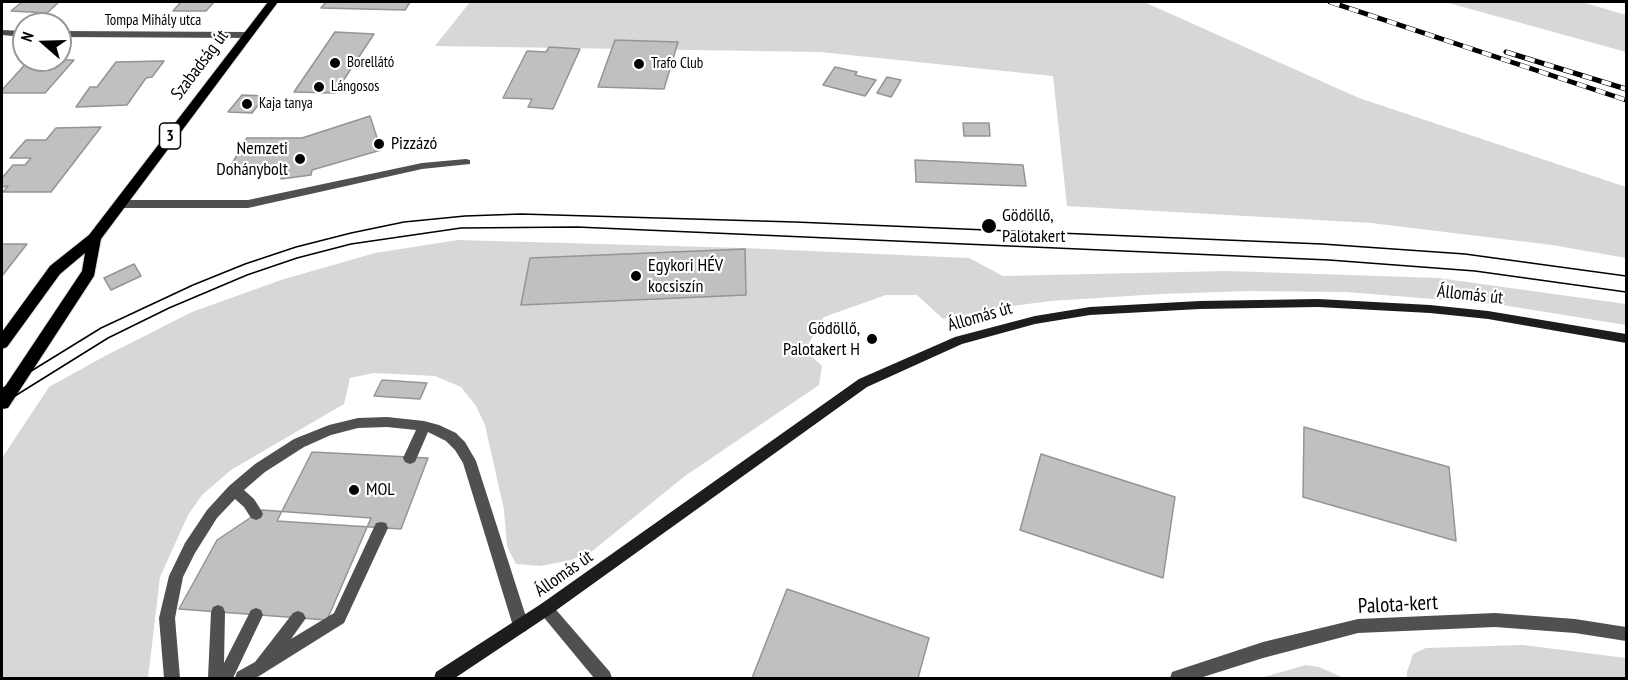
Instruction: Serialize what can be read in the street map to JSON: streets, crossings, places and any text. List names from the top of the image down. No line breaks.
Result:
{"streets":{"main road":["Szabadság út","3","Állomás út"],"street":["Tompa Mihály utca","Palota-kert"]},"crossings":[["Tompa Mihály utca","Szabadság út"]],"places":["Borellátó","Trafo Club","Lángosos","Kaja tanya","Pizzázó","Nemzeti Dohánybolt","Gödöllő, Palotakert","Egykori HÉV kocsiszín","Gödöllő, Palotakert H","MOL"],"north":"left"}
